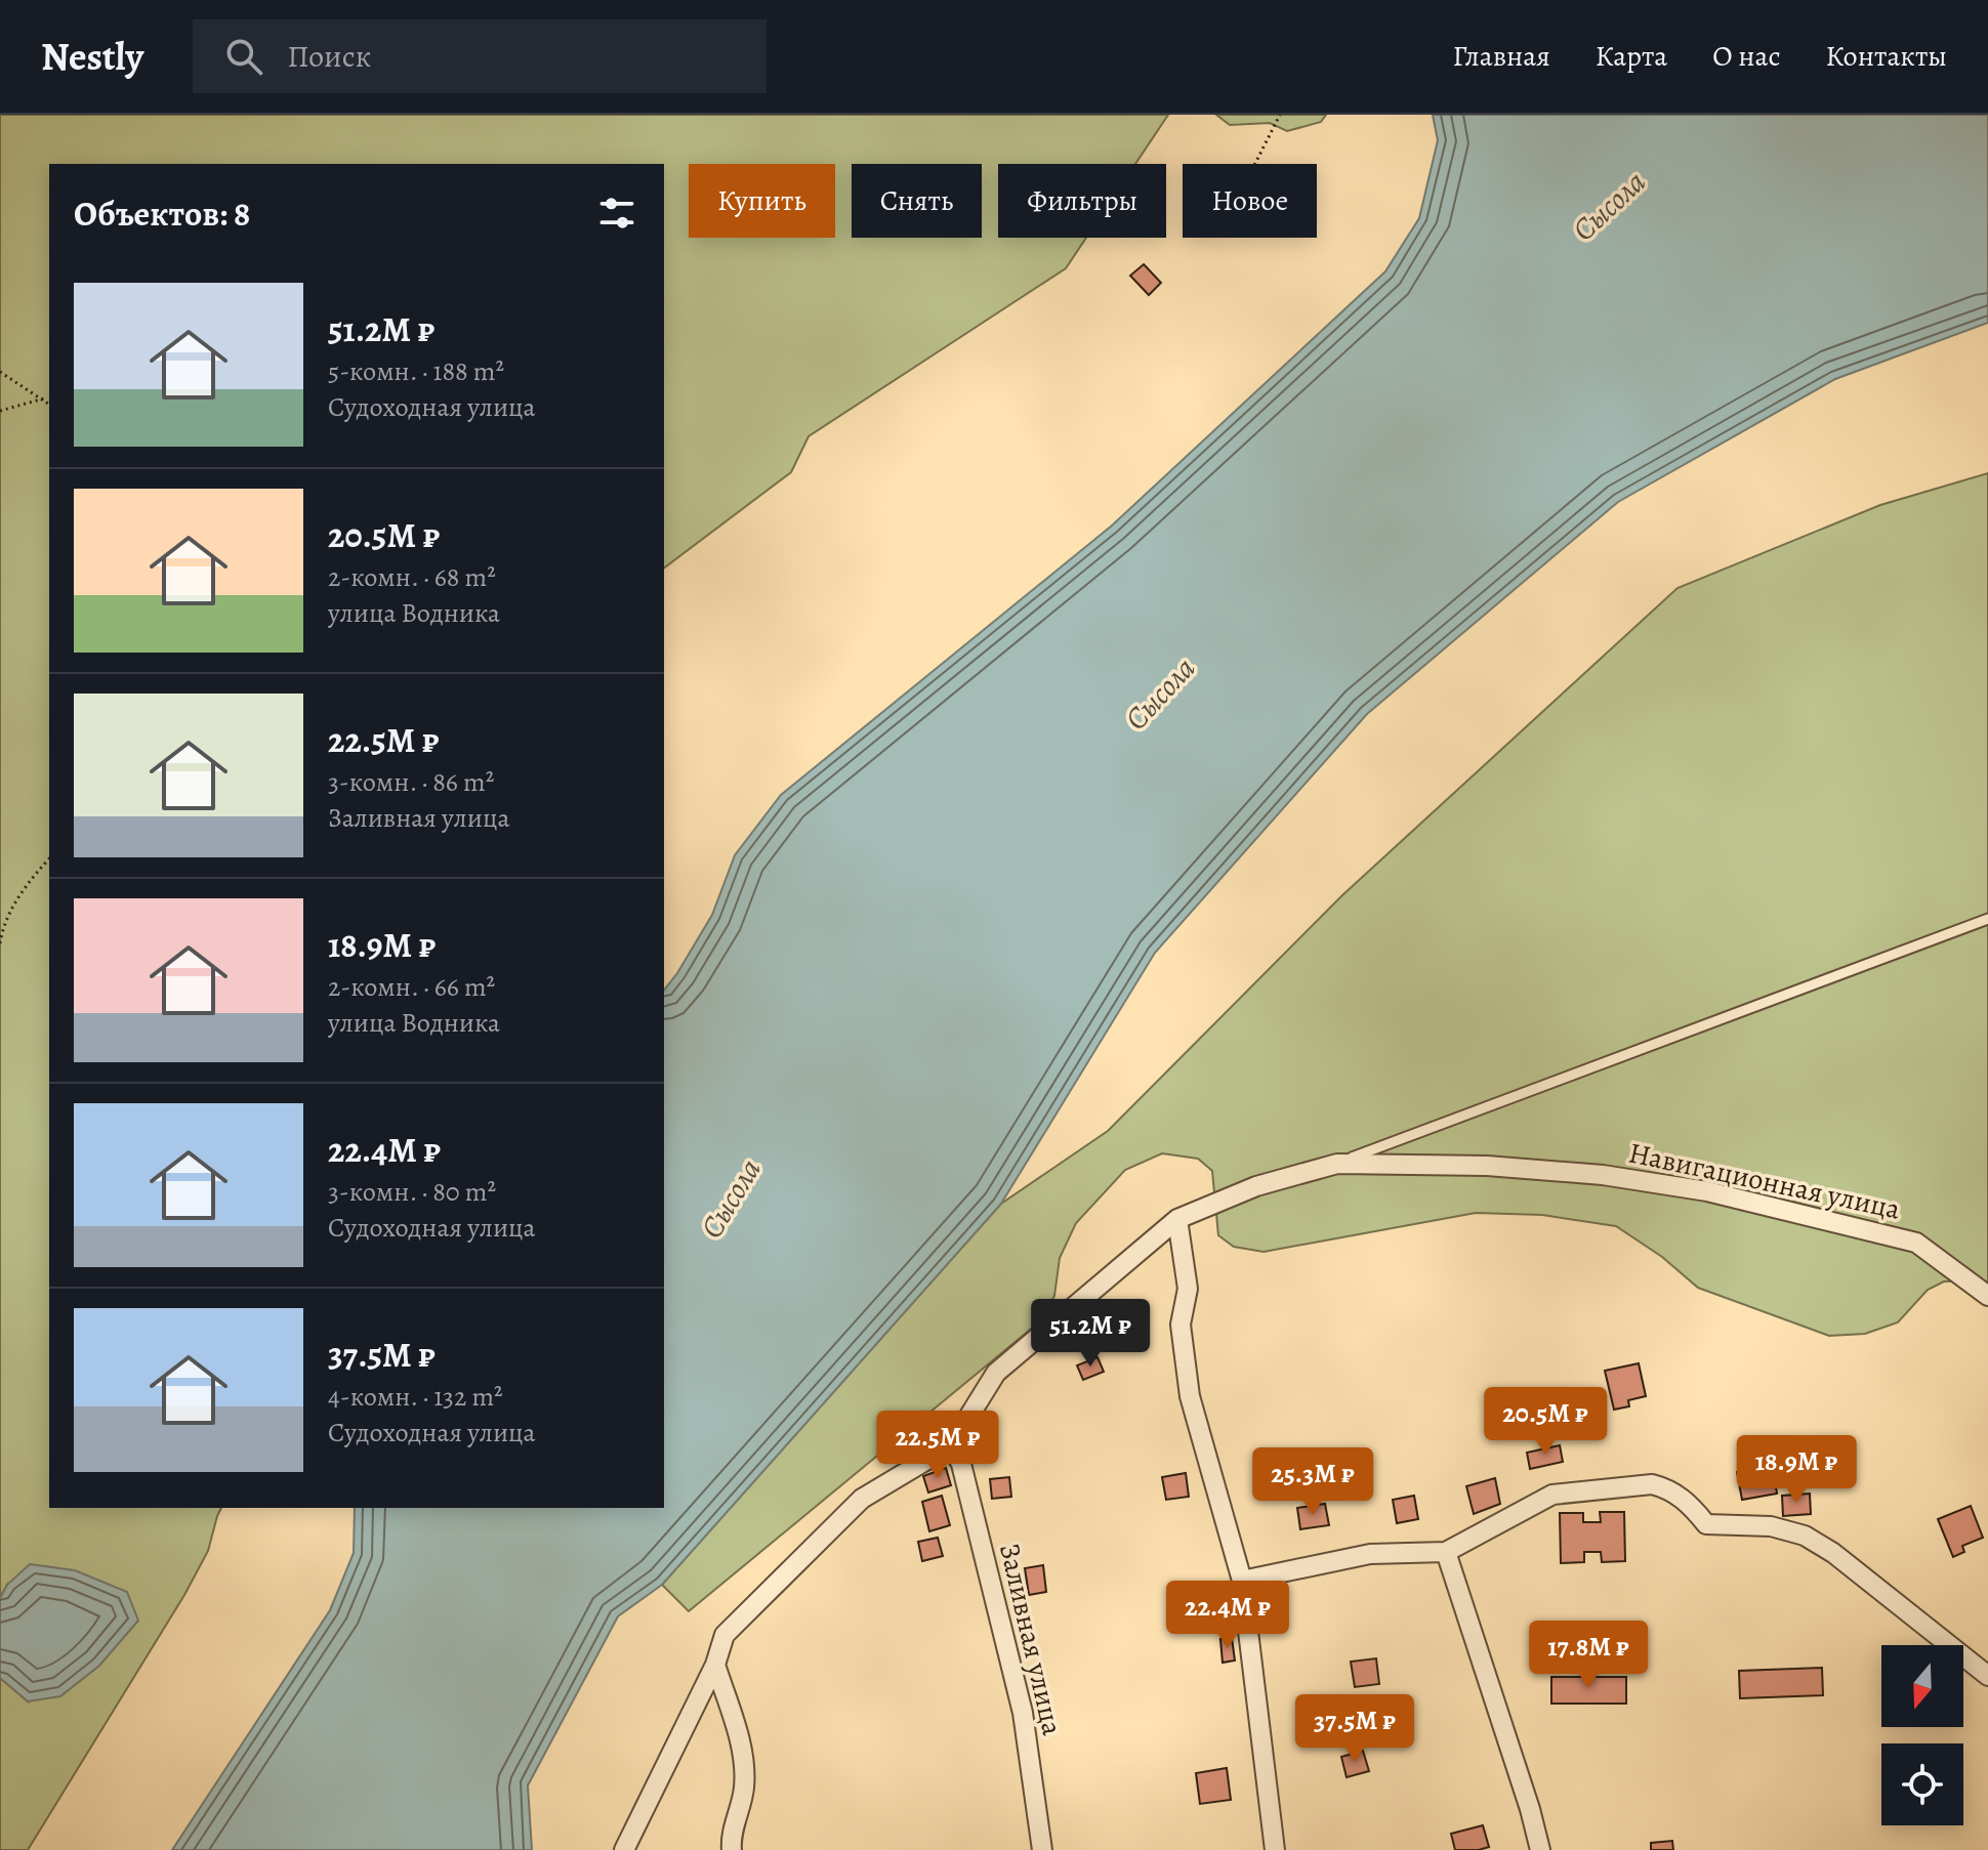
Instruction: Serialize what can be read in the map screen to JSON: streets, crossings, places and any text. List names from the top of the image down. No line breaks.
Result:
{"streets":{"street":["Навигационная улица","Заливная улица"]},"crossings":[["Навигационная улица","Заливная улица"]],"water":["Сысола"],"north":"bottom","page":{"header":"Nestly","search":"Поиск","nav":["Главная","Карта","О нас","Контакты"],"chip":["Купить","Снять","Фильтры","Новое"],"heading":"Объектов: 8","list":[{"name":"51.2M ₽","note":"5-комн. · 188 m² · Судоходная улица"},{"name":"20.5M ₽","note":"2-комн. · 68 m² · улица Водника"},{"name":"22.5M ₽","note":"3-комн. · 86 m² · Заливная улица"},{"name":"18.9M ₽","note":"2-комн. · 66 m² · улица Водника"},{"name":"22.4M ₽","note":"3-комн. · 80 m² · Судоходная улица"},{"name":"37.5M ₽","note":"4-комн. · 132 m² · Судоходная улица"}],"price":["51.2M ₽","20.5M ₽","22.5M ₽","18.9M ₽","25.3M ₽","22.4M ₽","17.8M ₽","37.5M ₽"]}}
